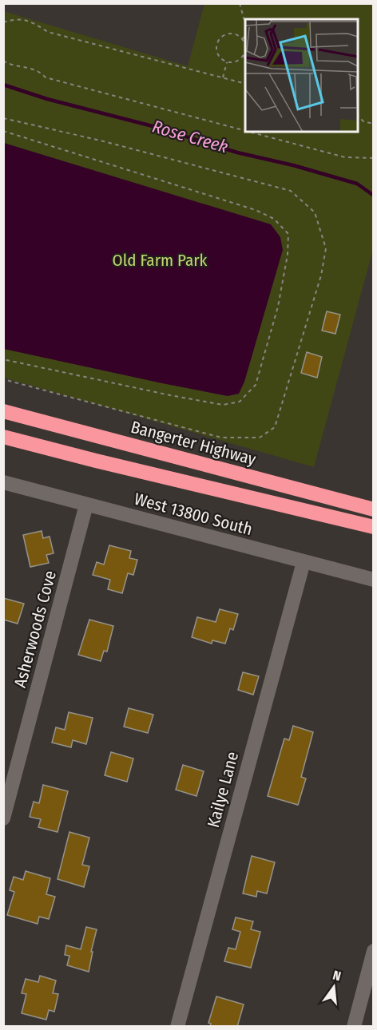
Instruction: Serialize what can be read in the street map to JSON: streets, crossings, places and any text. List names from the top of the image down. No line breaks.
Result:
{"streets":{"highway":["Bangerter Highway"],"street":["West 13800 South","Asherwoods Cove","Kailye Lane"]},"crossings":[["West 13800 South","Asherwoods Cove"],["West 13800 South","Kailye Lane"]],"water":["Rose Creek"],"parks":["Old Farm Park"],"north":"top"}
